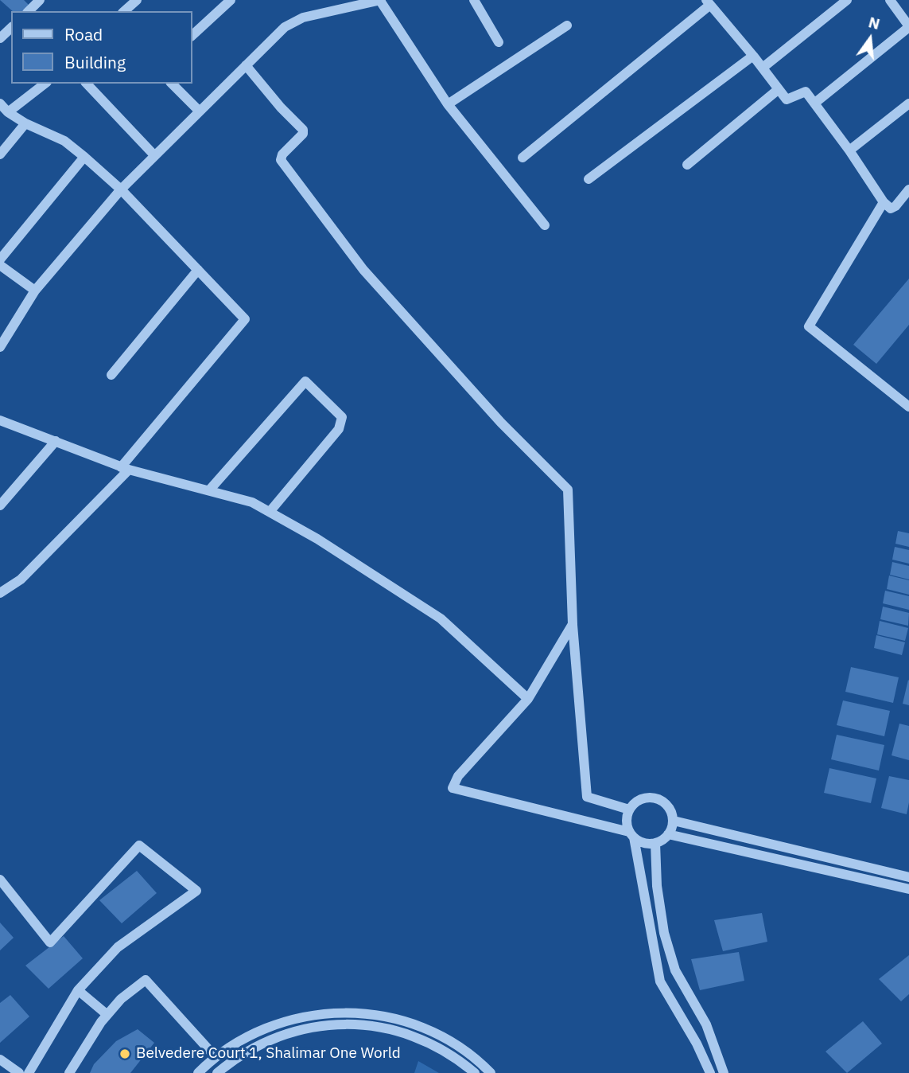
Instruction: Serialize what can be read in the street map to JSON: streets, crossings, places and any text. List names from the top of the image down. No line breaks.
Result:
{"places":["Belvedere Court 1, Shalimar One World"],"legend":["Road","Building"],"north":"top"}
